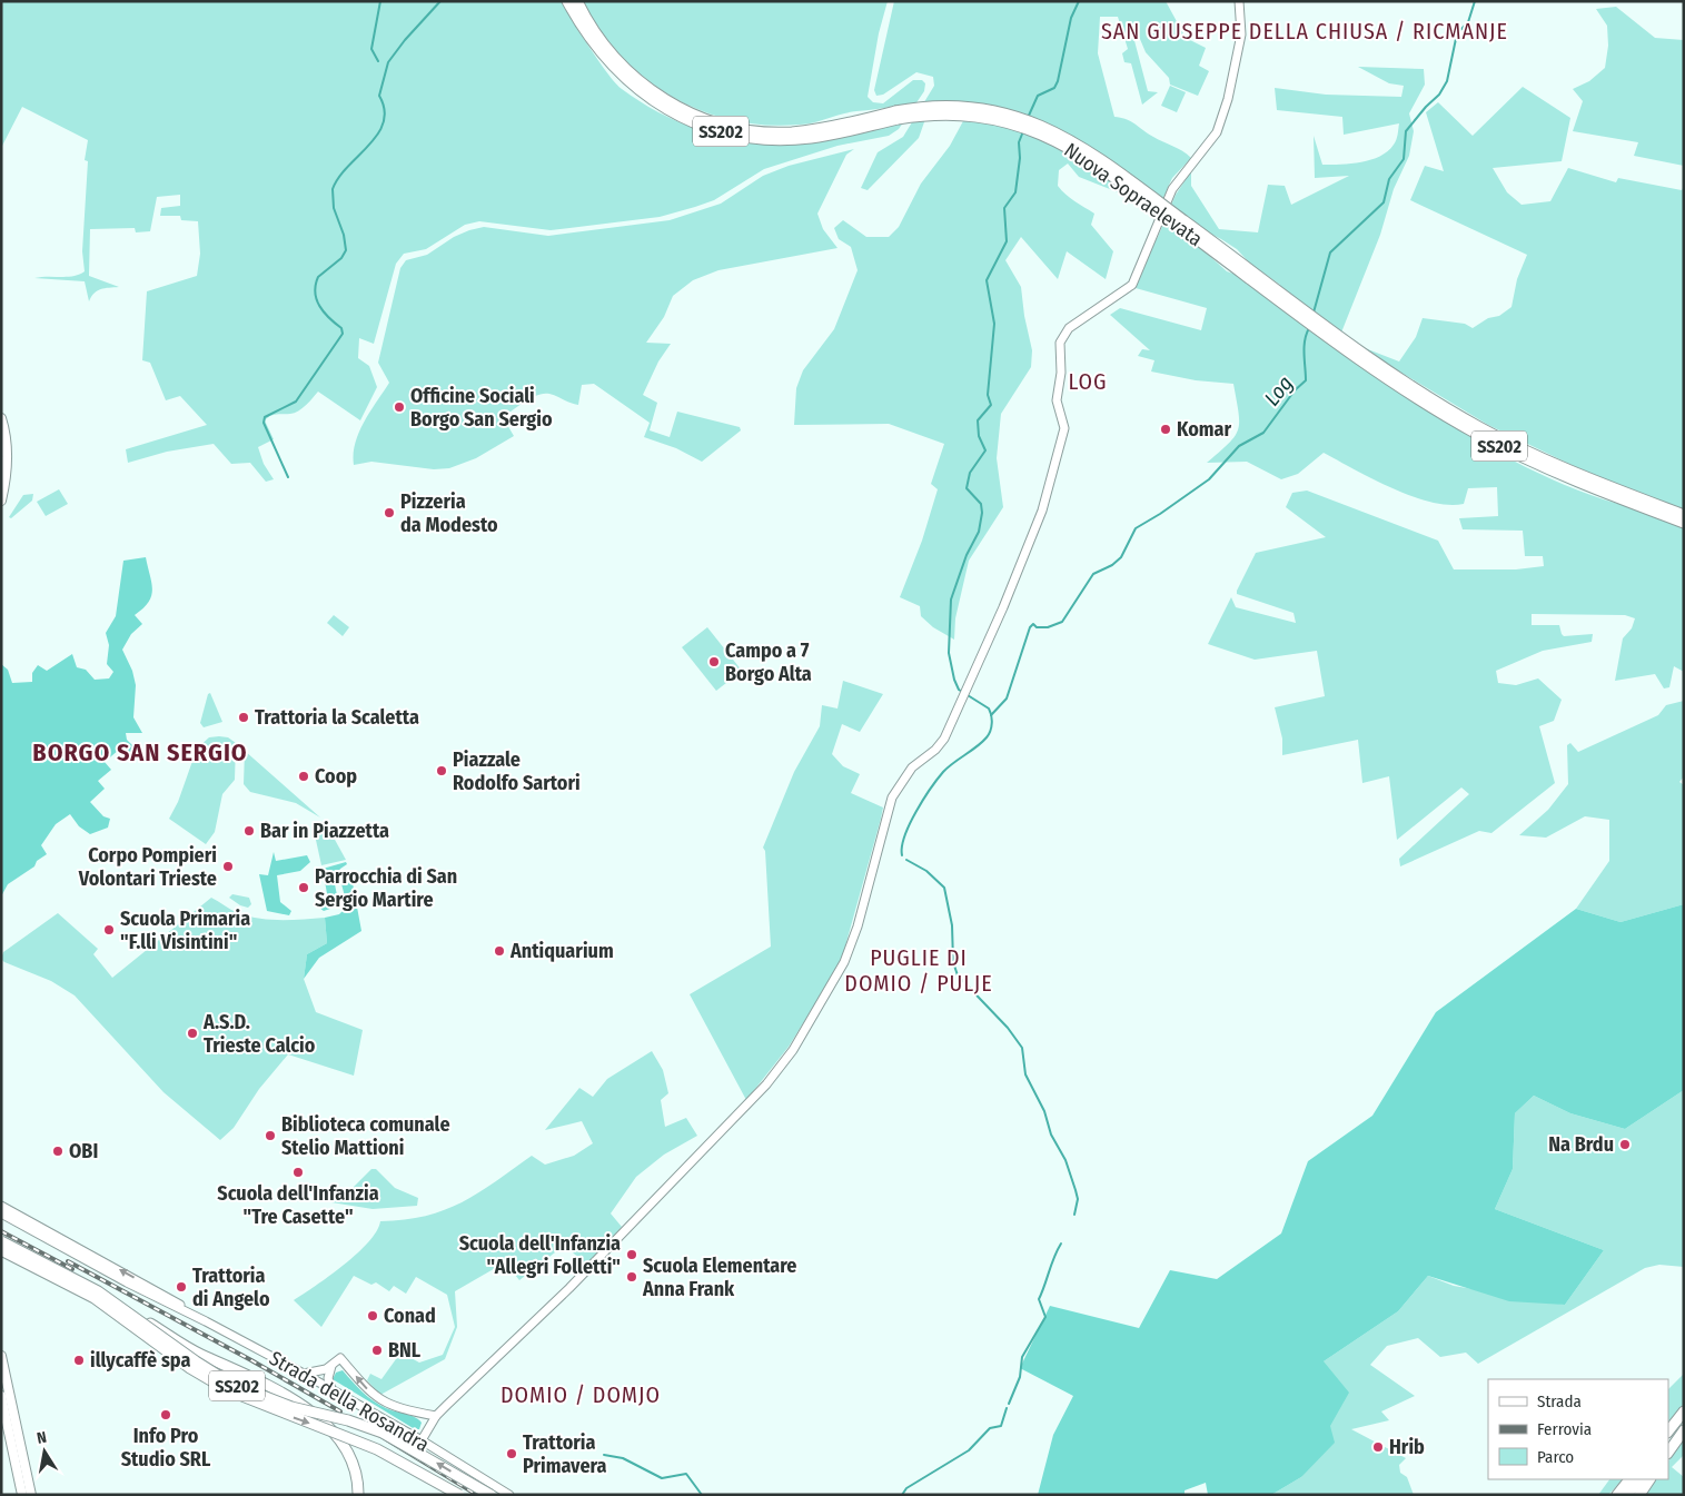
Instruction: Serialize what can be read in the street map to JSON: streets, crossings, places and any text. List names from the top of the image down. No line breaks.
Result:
{"streets":{"highway":["SS202","Nuova Sopraelevata"],"street":["Strada della Rosandra"]},"districts":["SAN GIUSEPPE DELLA CHIUSA / RICMANJE","LOG","BORGO SAN SERGIO","PUGLIE DI DOMIO / PULJE","DOMIO / DOMJO"],"water":["Log"],"places":["Officine Sociali Borgo San Sergio","Komar","Pizzeria da Modesto","Campo a 7 Borgo Alta","Trattoria la Scaletta","Piazzale Rodolfo Sartori","Coop","Bar in Piazzetta","Corpo Pompieri Volontari Trieste","Parrocchia di San Sergio Martire","Scuola Primaria \"F.lli Visintini\"","Antiquarium","A.S.D. Trieste Calcio","Biblioteca comunale Stelio Mattioni","Na Brdu","OBI","Scuola dell'Infanzia \"Tre Casette\"","Scuola dell'Infanzia \"Allegri Folletti\"","Scuola Elementare Anna Frank","Trattoria di Angelo","Conad","BNL","illycaffè spa","Info Pro Studio SRL","Hrib","Trattoria Primavera"],"legend":["Strada","Ferrovia","Parco"],"north":"top"}
